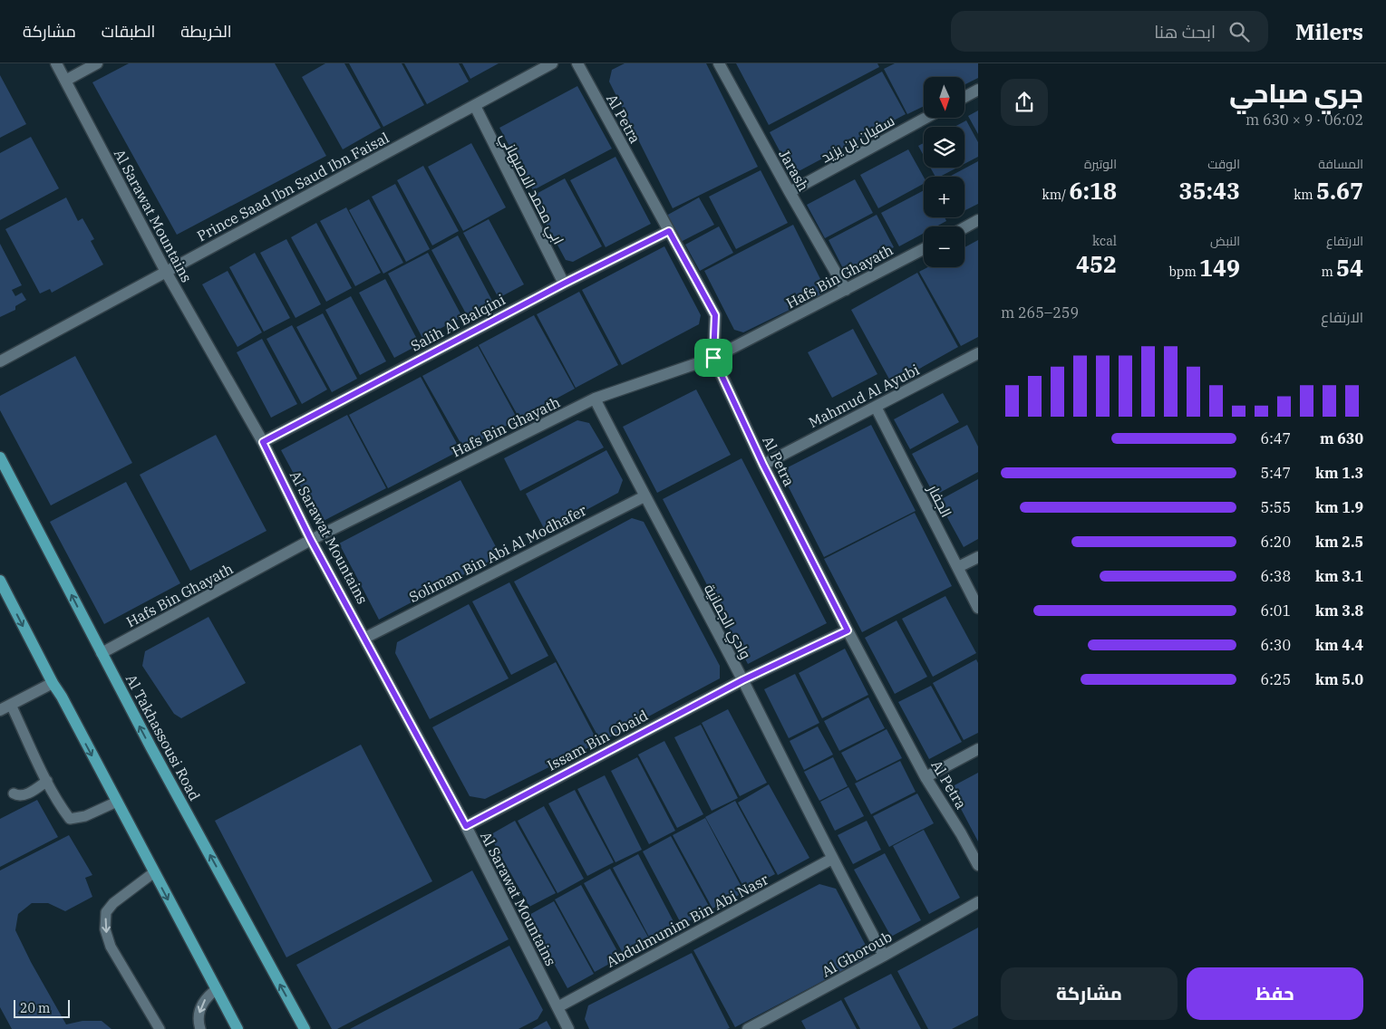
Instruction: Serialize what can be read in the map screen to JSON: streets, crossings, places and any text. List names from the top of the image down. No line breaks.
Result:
{"streets":{"main road":["Al Takhassousi Road"],"street":["Al Petra","سفيان بن يزيد","Jarash","Prince Saad Ibn Saud Ibn Faisal","ابي محمد الاصبهاني","Al Sarawat Mountains","Hafs Bin Ghayath","Salih Al Balqini","Mahmud Al Ayubi","الجفار","Soliman Bin Abi Al Modhafer","وادي الجمانية","Issam Bin Obaid","Abdulmunim Bin Abi Nasr","Al Ghoroub"]},"crossings":[["Al Petra","Hafs Bin Ghayath"],["Al Petra","Salih Al Balqini"],["Al Petra","Mahmud Al Ayubi"],["Al Petra","Issam Bin Obaid"],["سفيان بن يزيد","Jarash"],["Jarash","Hafs Bin Ghayath"],["Prince Saad Ibn Saud Ibn Faisal","ابي محمد الاصبهاني"],["Prince Saad Ibn Saud Ibn Faisal","Al Sarawat Mountains"],["ابي محمد الاصبهاني","Salih Al Balqini"],["Al Sarawat Mountains","Hafs Bin Ghayath"],["Al Sarawat Mountains","Salih Al Balqini"],["Al Sarawat Mountains","Soliman Bin Abi Al Modhafer"],["Al Sarawat Mountains","Issam Bin Obaid"],["Al Sarawat Mountains","Abdulmunim Bin Abi Nasr"],["Hafs Bin Ghayath","وادي الجمانية"],["Hafs Bin Ghayath","Al Takhassousi Road"],["Mahmud Al Ayubi","الجفار"],["Soliman Bin Abi Al Modhafer","وادي الجمانية"],["وادي الجمانية","Issam Bin Obaid"],["وادي الجمانية","Abdulmunim Bin Abi Nasr"],["وادي الجمانية","Al Ghoroub"]],"scale_bar":"20 m","north":"bottom","page":{"header":"Milers","search":"ابحث هنا","nav":["الخريطة","الطبقات","مشاركة"],"heading":["جري صباحي","06:02 · 9 × 630 m"],"map_buttons":["+","−"],"stats":[["المسافة","5.67 km"],["الوقت","35:43"],["الوتيرة","6:18 /km"],["الارتفاع","54 m"],["النبض","149 bpm"],["kcal","452"]],"chart":["الارتفاع","259–265 m"],"list":[{"name":"630 m","note":"6:47"},{"name":"1.3 km","note":"5:47"},{"name":"1.9 km","note":"5:55"},{"name":"2.5 km","note":"6:20"},{"name":"3.1 km","note":"6:38"},{"name":"3.8 km","note":"6:01"},{"name":"4.4 km","note":"6:30"},{"name":"5.0 km","note":"6:25"}],"buttons":["حفظ","مشاركة"],"scale":"20 m"}}
